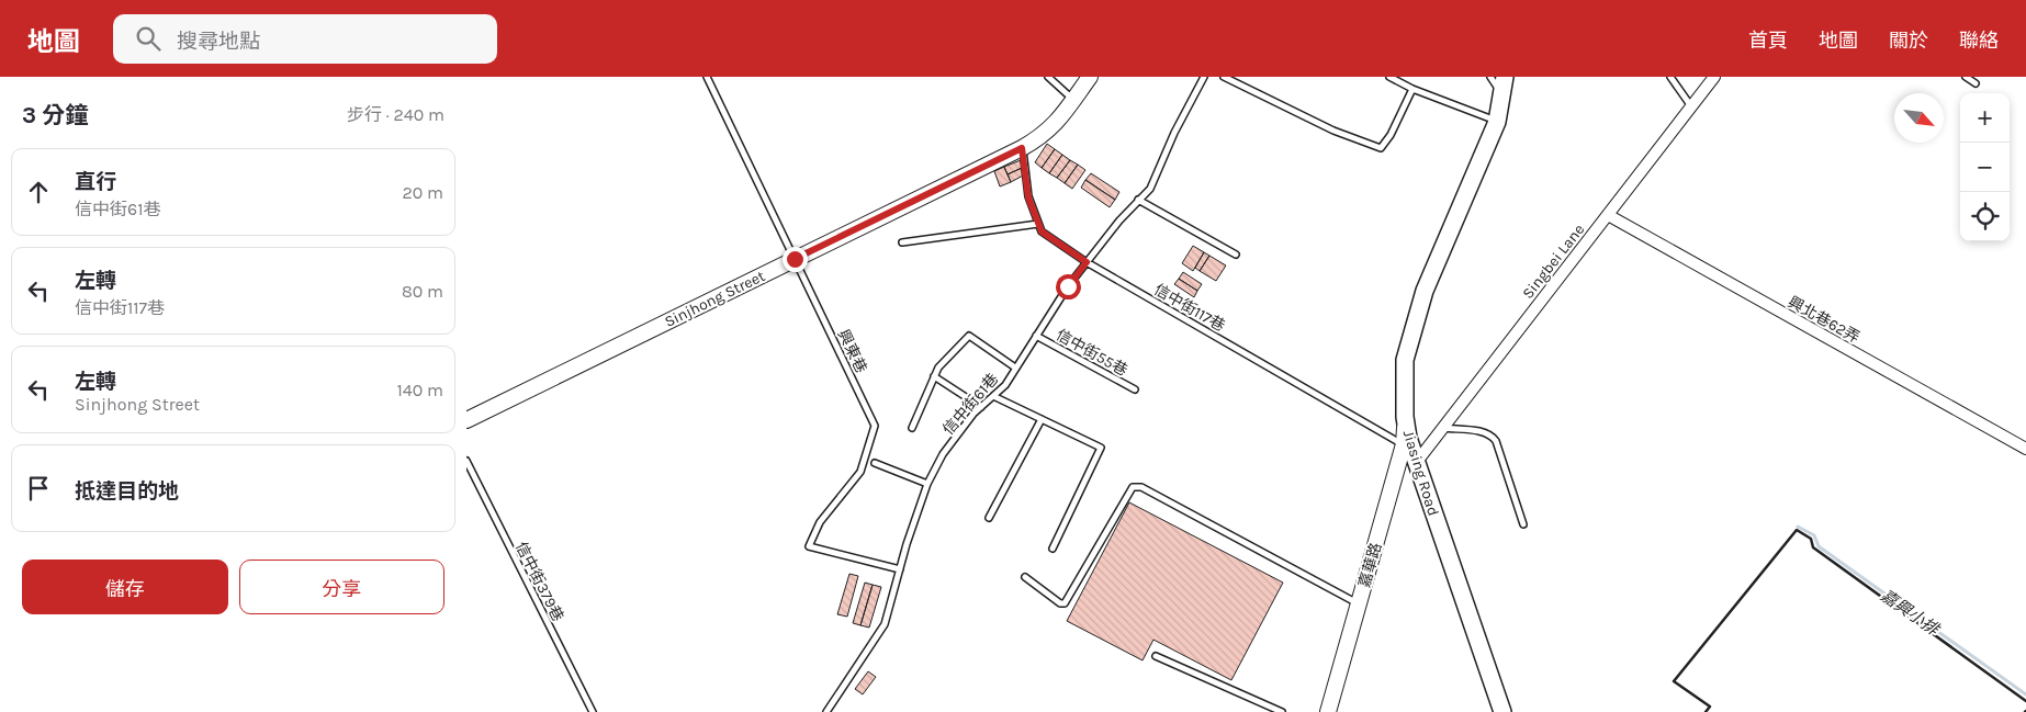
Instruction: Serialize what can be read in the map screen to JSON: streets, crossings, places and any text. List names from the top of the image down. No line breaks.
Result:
{"streets":{"main road":["Jiasing Road"],"street":["Singbei Lane","Sinjhong Street","興北巷62弄","嘉華路"],"lane":["信中街117巷","興東巷","信中街55巷","信中街61巷","信中街379巷"]},"crossings":[["Singbei Lane","興北巷62弄"],["Singbei Lane","Jiasing Road"],["Sinjhong Street","信中街117巷"],["Sinjhong Street","興東巷"],["信中街117巷","信中街61巷"],["信中街117巷","嘉華路"],["興東巷","信中街61巷"],["信中街55巷","信中街61巷"],["Jiasing Road","嘉華路"]],"water":["嘉興小排"],"north":"bottom right","page":{"header":"地圖","search":"搜尋地點","nav":["首頁","地圖","關於","聯絡"],"heading":["3 分鐘","步行 · 240 m"],"map_buttons":["+","−"],"list":[["直行","信中街61巷","20 m"],["左轉","信中街117巷","80 m"],["左轉","Sinjhong Street","140 m"],"抵達目的地"],"buttons":["儲存","分享"]}}
